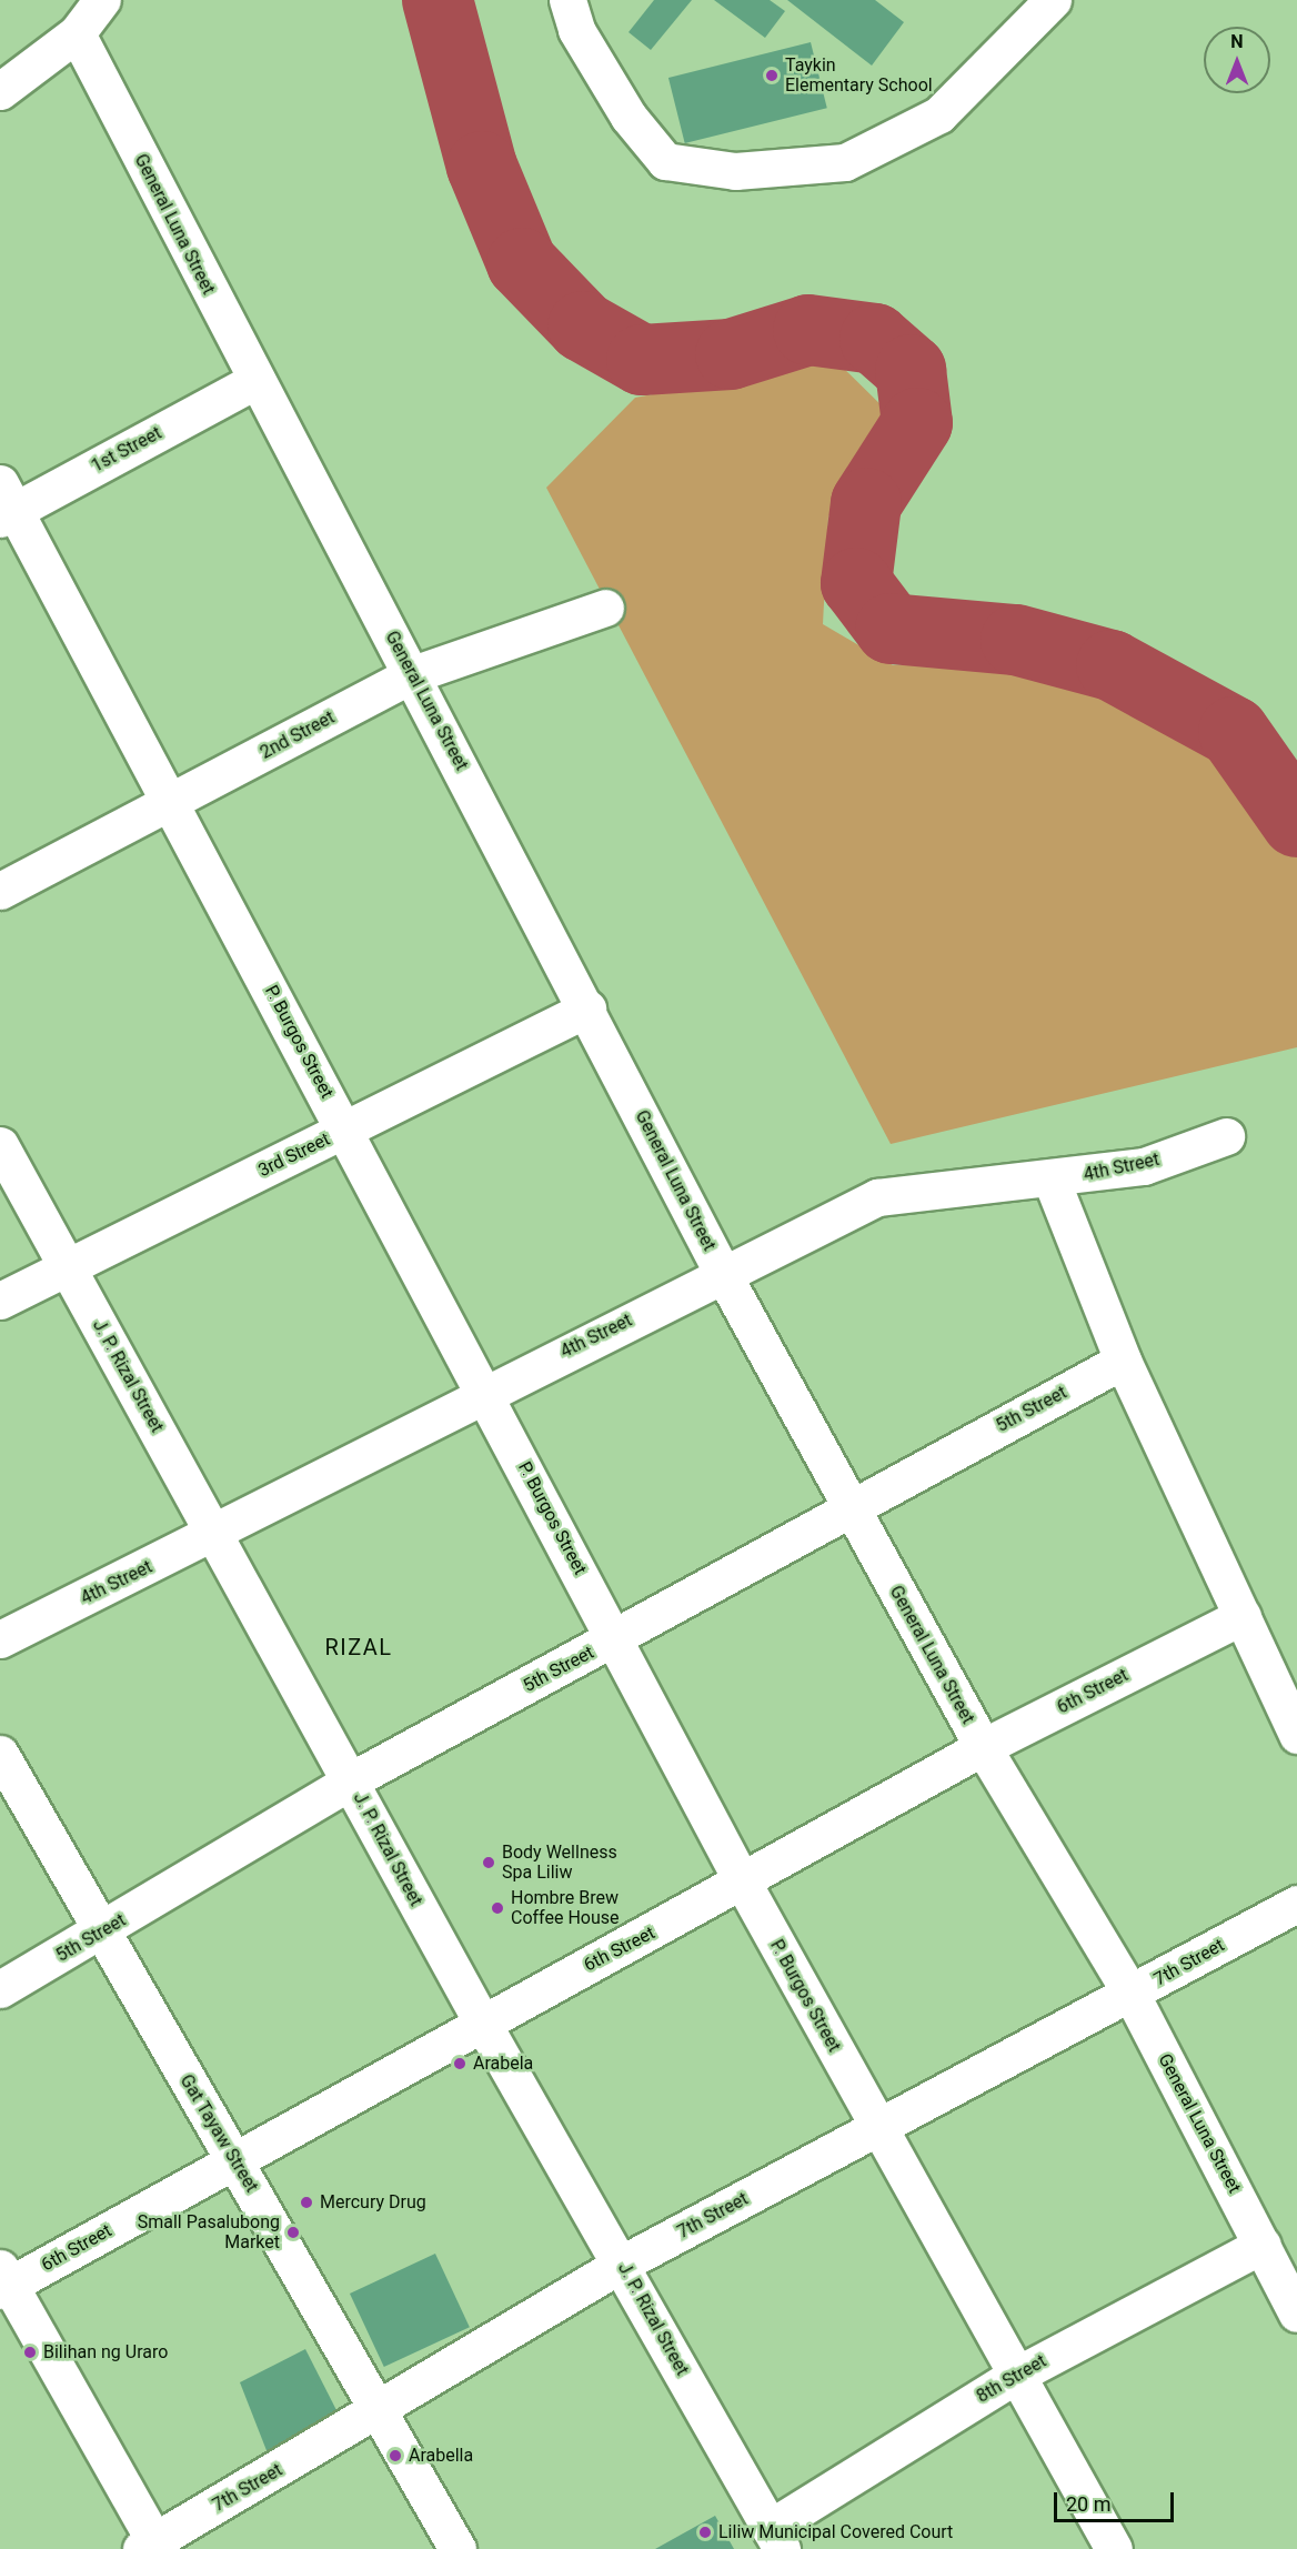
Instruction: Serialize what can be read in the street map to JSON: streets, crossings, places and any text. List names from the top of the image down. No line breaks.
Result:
{"streets":{"street":["General Luna Street","1st Street","2nd Street","P. Burgos Street","3rd Street","4th Street","J. P. Rizal Street","5th Street","6th Street","7th Street","Gat Tayaw Street","8th Street"]},"crossings":[["General Luna Street","1st Street"],["General Luna Street","2nd Street"],["General Luna Street","3rd Street"],["General Luna Street","4th Street"],["General Luna Street","5th Street"],["General Luna Street","6th Street"],["General Luna Street","7th Street"],["General Luna Street","8th Street"],["1st Street","P. Burgos Street"],["2nd Street","P. Burgos Street"],["P. Burgos Street","3rd Street"],["P. Burgos Street","4th Street"],["P. Burgos Street","5th Street"],["P. Burgos Street","6th Street"],["P. Burgos Street","7th Street"],["P. Burgos Street","8th Street"],["3rd Street","J. P. Rizal Street"],["4th Street","J. P. Rizal Street"],["J. P. Rizal Street","5th Street"],["J. P. Rizal Street","6th Street"],["J. P. Rizal Street","7th Street"],["J. P. Rizal Street","8th Street"],["5th Street","Gat Tayaw Street"],["6th Street","Gat Tayaw Street"],["7th Street","Gat Tayaw Street"]],"districts":["RIZAL"],"places":["Taykin Elementary School","Body Wellness Spa Liliw","Hombre Brew Coffee House","Arabela","Mercury Drug","Small Pasalubong Market","Bilihan ng Uraro","Arabella","Liliw Municipal Covered Court"],"scale_bar":"20 m","north":"top"}
